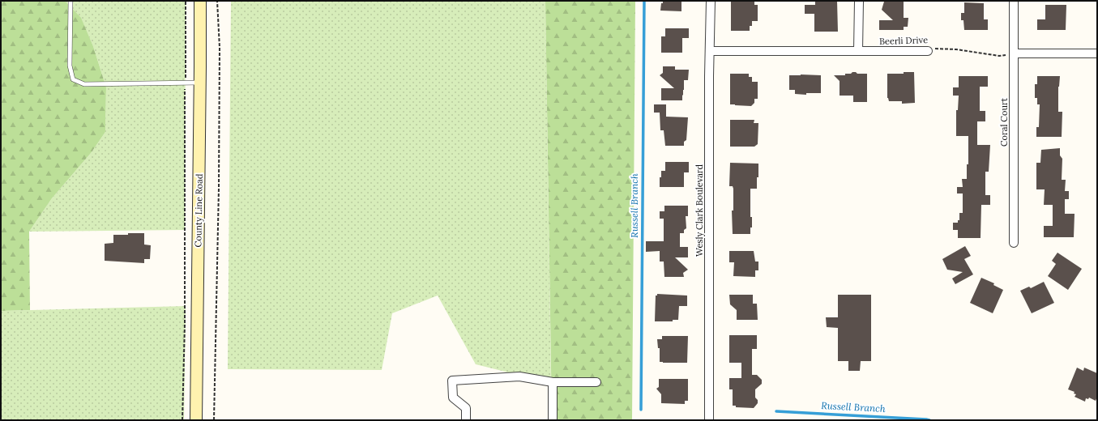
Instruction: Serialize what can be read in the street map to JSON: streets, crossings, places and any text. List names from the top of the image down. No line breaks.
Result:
{"streets":{"main road":["County Line Road"],"street":["Beerli Drive","Coral Court","Wesly Clark Boulevard"]},"crossings":[["Beerli Drive","Coral Court"],["Beerli Drive","Wesly Clark Boulevard"]],"water":["Russell Branch"]}
